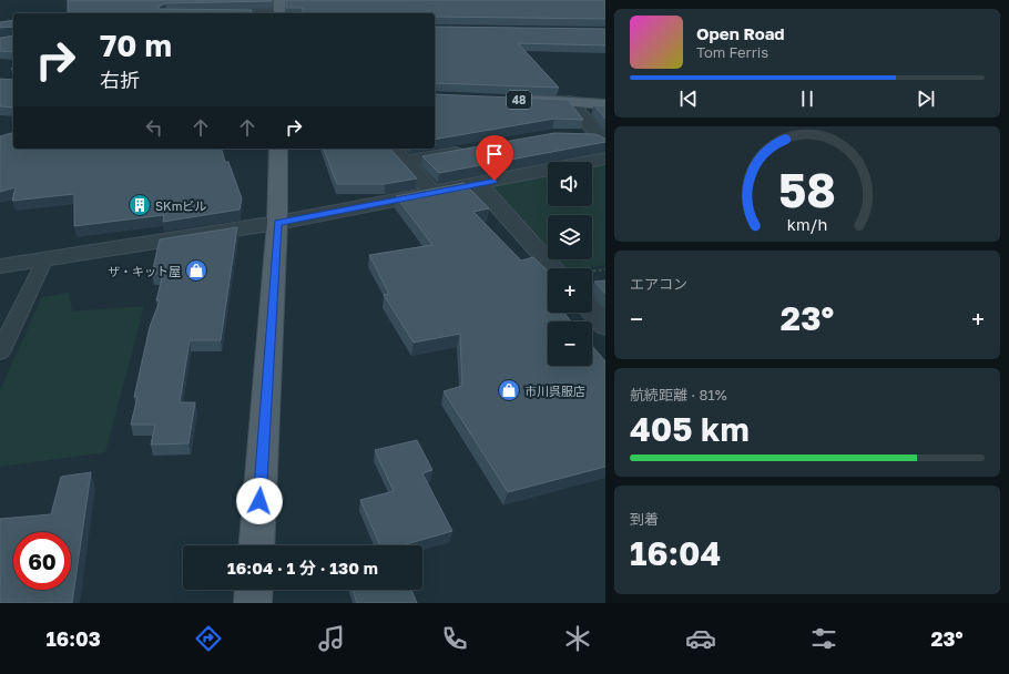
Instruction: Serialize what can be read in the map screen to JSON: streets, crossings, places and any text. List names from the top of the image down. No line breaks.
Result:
{"streets":{"main road":["48"]},"places":{"building":["SKmビル"],"shop":["ザ・キット屋","市川呉服店"]},"page":{"turn":["70 m","右折"],"song":["Open Road","Tom Ferris"],"map_buttons":["+","−"],"tile":["エアコン",["航続距離 · 81%","405 km"],["到着","16:04"]],"heat":["−","23°","+"],"limit":"60","trip":"16:04 · 1 分 · 130 m","tabs":["16:03","23°"],"gauge":["58","km/h"]}}
